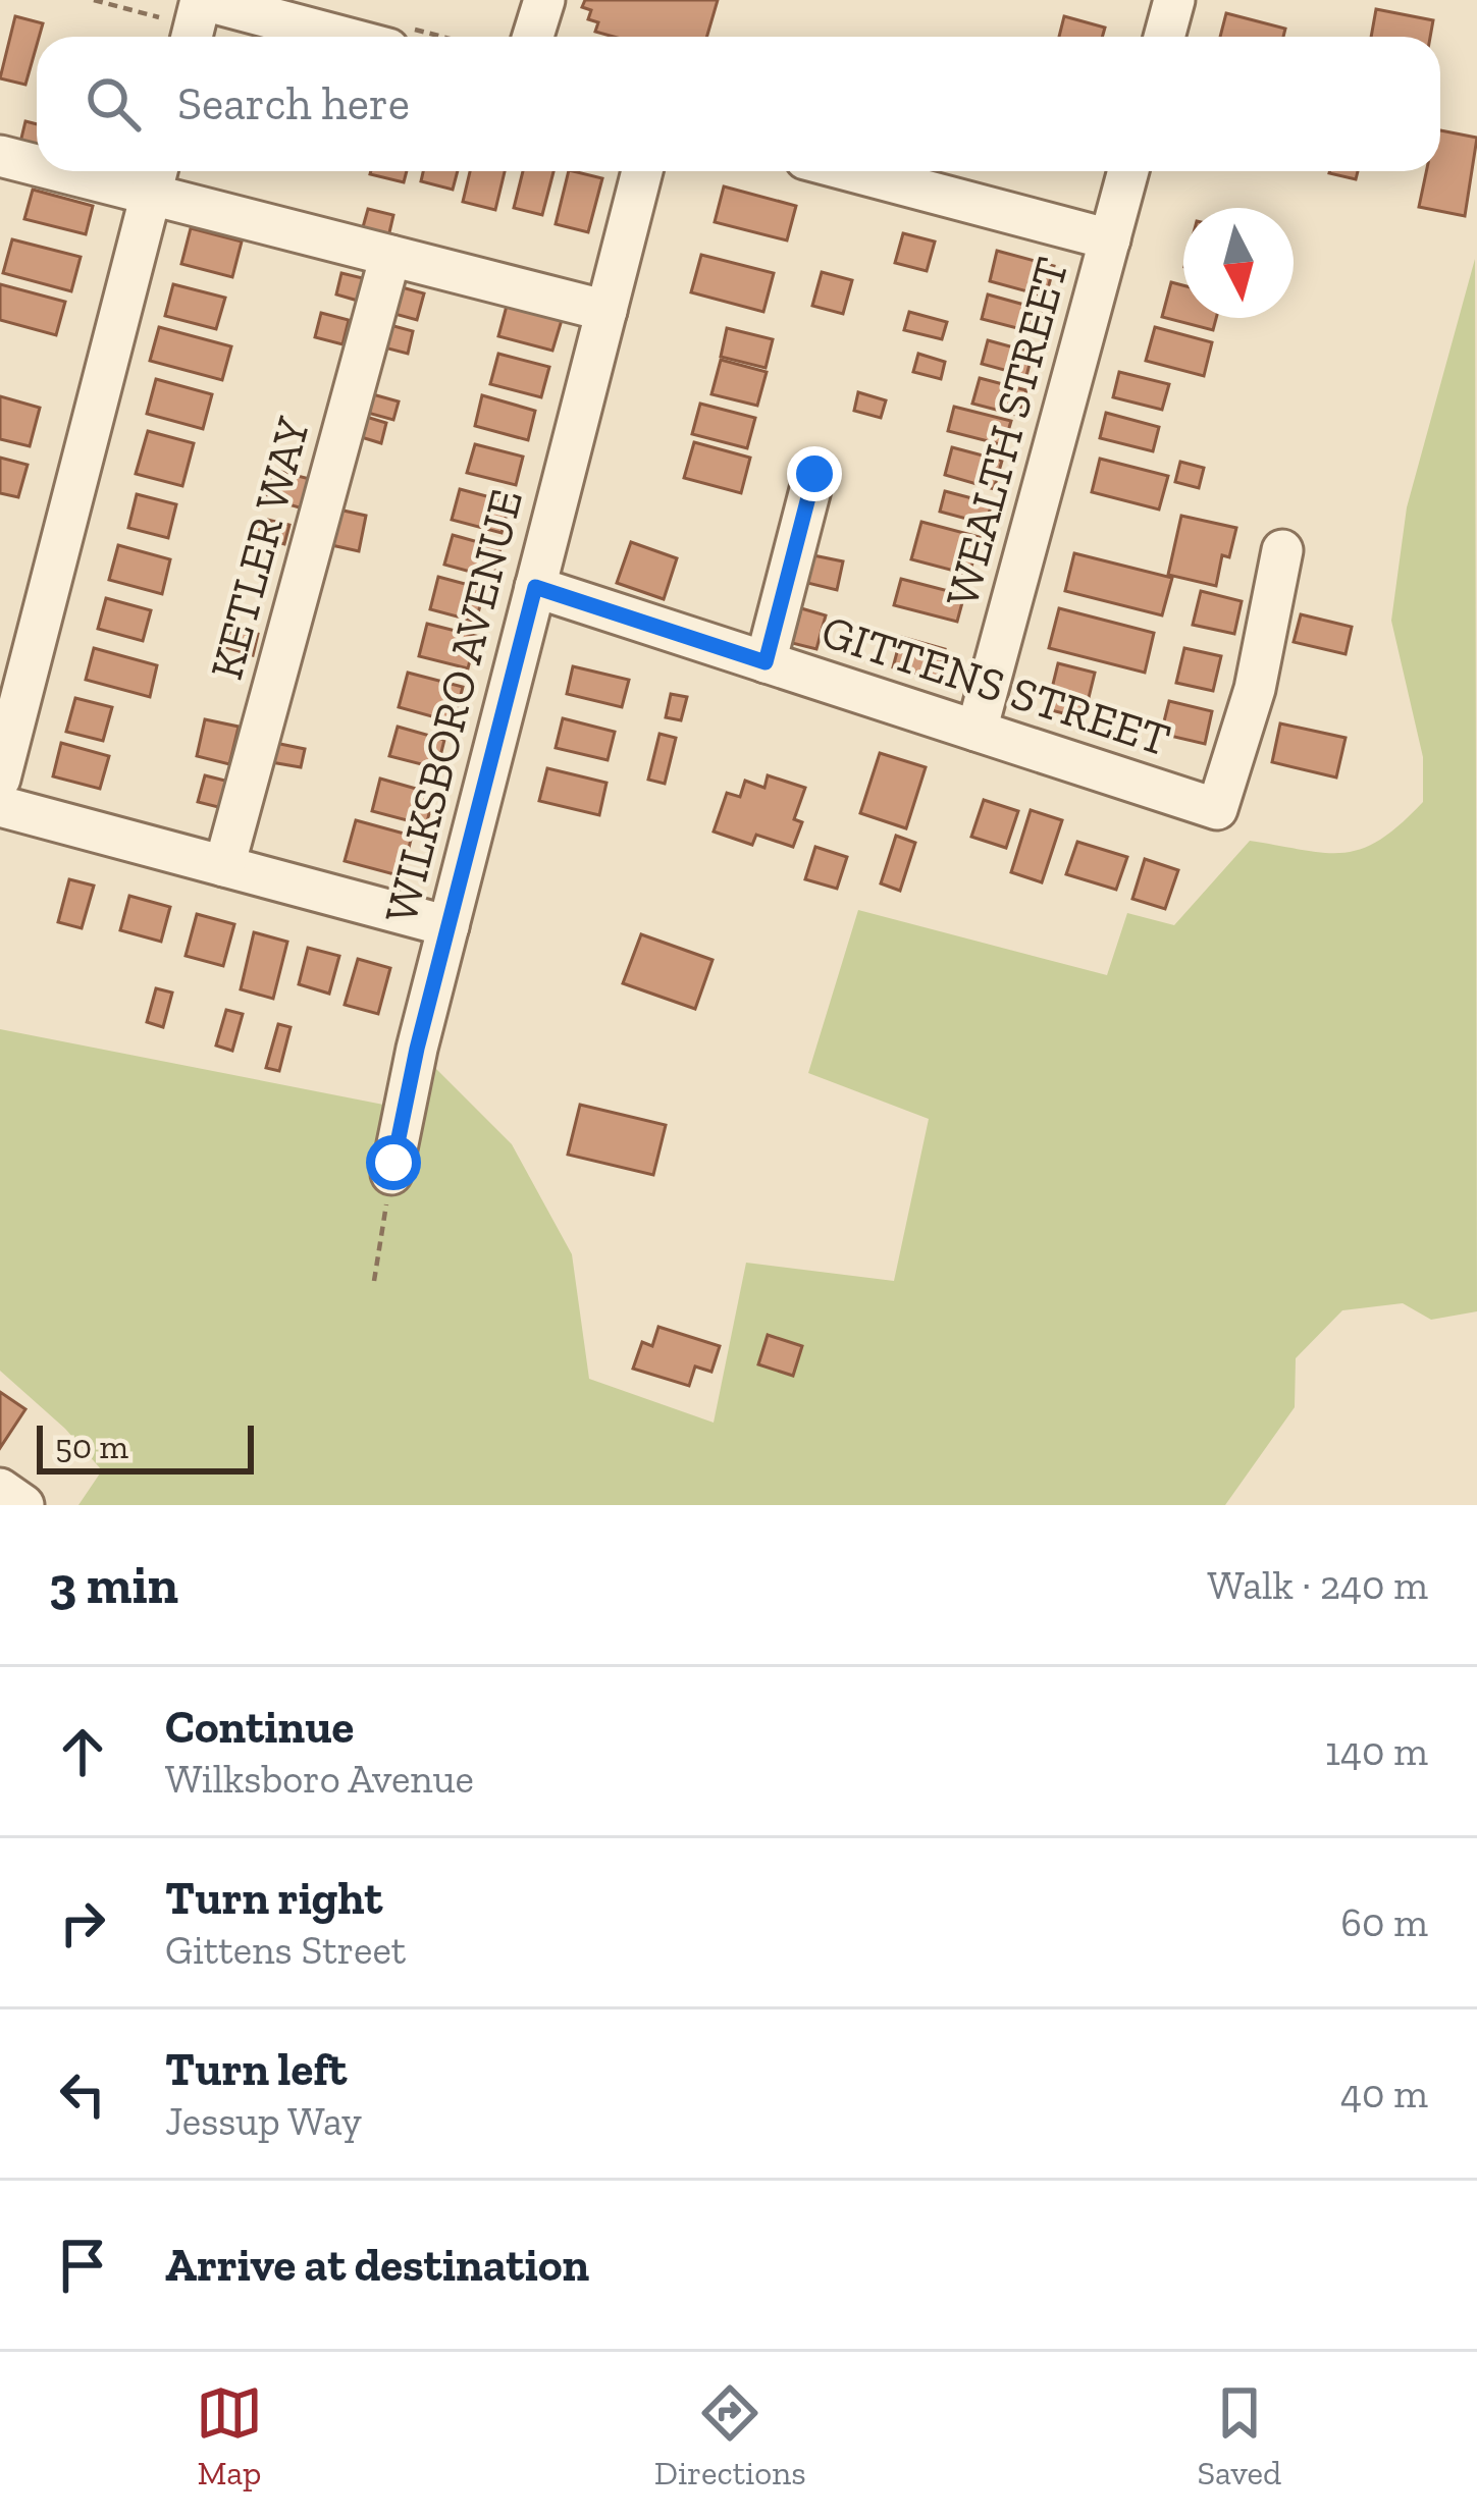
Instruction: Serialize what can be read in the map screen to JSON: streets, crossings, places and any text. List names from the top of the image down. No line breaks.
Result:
{"streets":{"street":["WEALTH STREET","KETLER WAY","GITTENS STREET","WILKSBORO AVENUE"]},"crossings":[["WEALTH STREET","GITTENS STREET"],["GITTENS STREET","WILKSBORO AVENUE"]],"scale_bar":"50 m","north":"bottom","page":{"search":"Search here","scale":"50 m","heading":["3 min","Walk · 240 m"],"list":[["Continue","Wilksboro Avenue","140 m"],["Turn right","Gittens Street","60 m"],["Turn left","Jessup Way","40 m"],"Arrive at destination"],"nav":["Map","Directions","Saved"]}}
